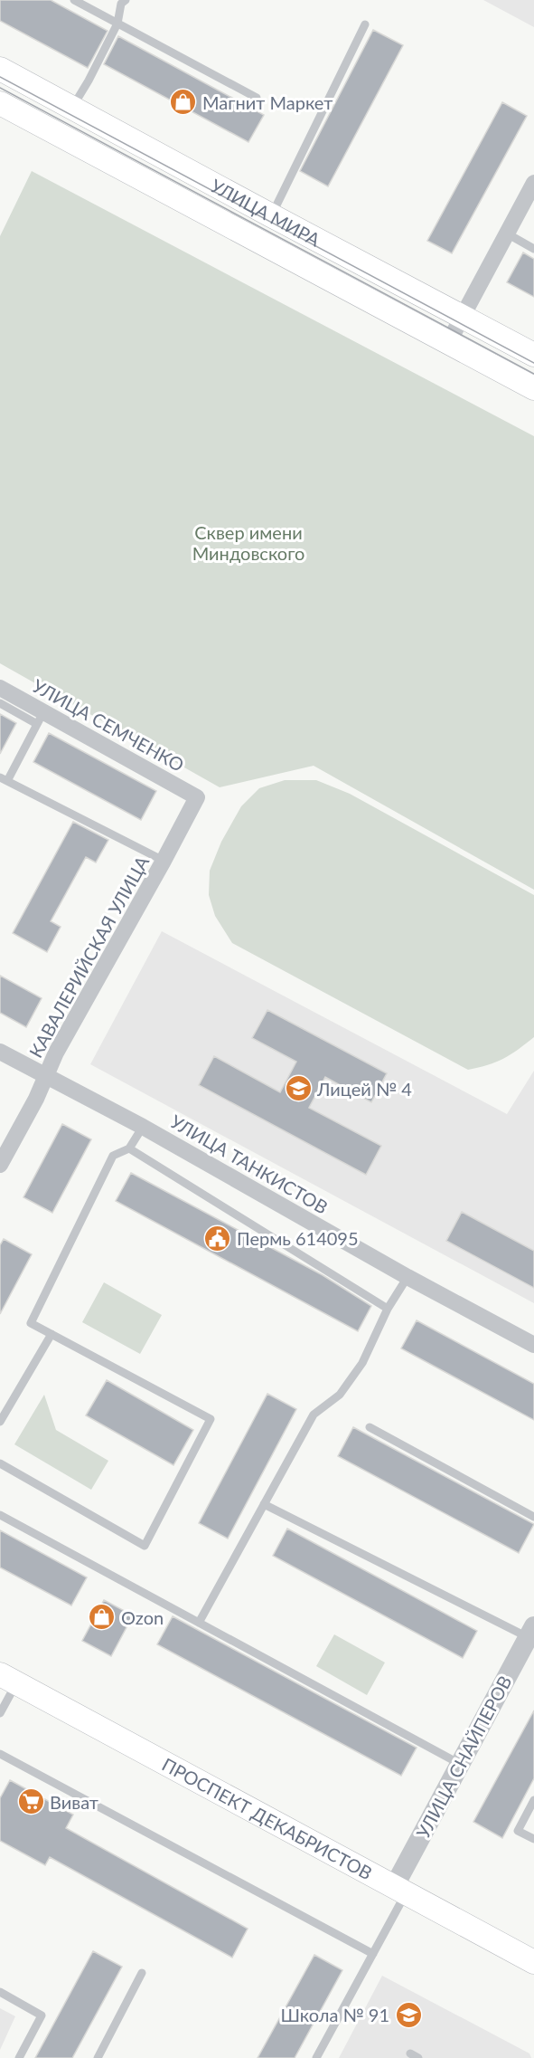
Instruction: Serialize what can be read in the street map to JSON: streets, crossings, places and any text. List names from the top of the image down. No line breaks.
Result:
{"streets":{"main road":["УЛИЦА МИРА","ПРОСПЕКТ ДЕКАБРИСТОВ"],"street":["УЛИЦА СЕМЧЕНКО","КАВАЛЕРИЙСКАЯ УЛИЦА","УЛИЦА ТАНКИСТОВ","УЛИЦА СНАЙПЕРОВ"]},"crossings":[["УЛИЦА СЕМЧЕНКО","КАВАЛЕРИЙСКАЯ УЛИЦА"],["КАВАЛЕРИЙСКАЯ УЛИЦА","УЛИЦА ТАНКИСТОВ"],["УЛИЦА СНАЙПЕРОВ","ПРОСПЕКТ ДЕКАБРИСТОВ"]],"parks":["Сквер имени Миндовского"],"places":{"shop":["Магнит Маркет","Ozon"],"school or university":["Лицей № 4","Школа № 91"],"public building":["Пермь 614095"],"supermarket":["Виват"]}}
